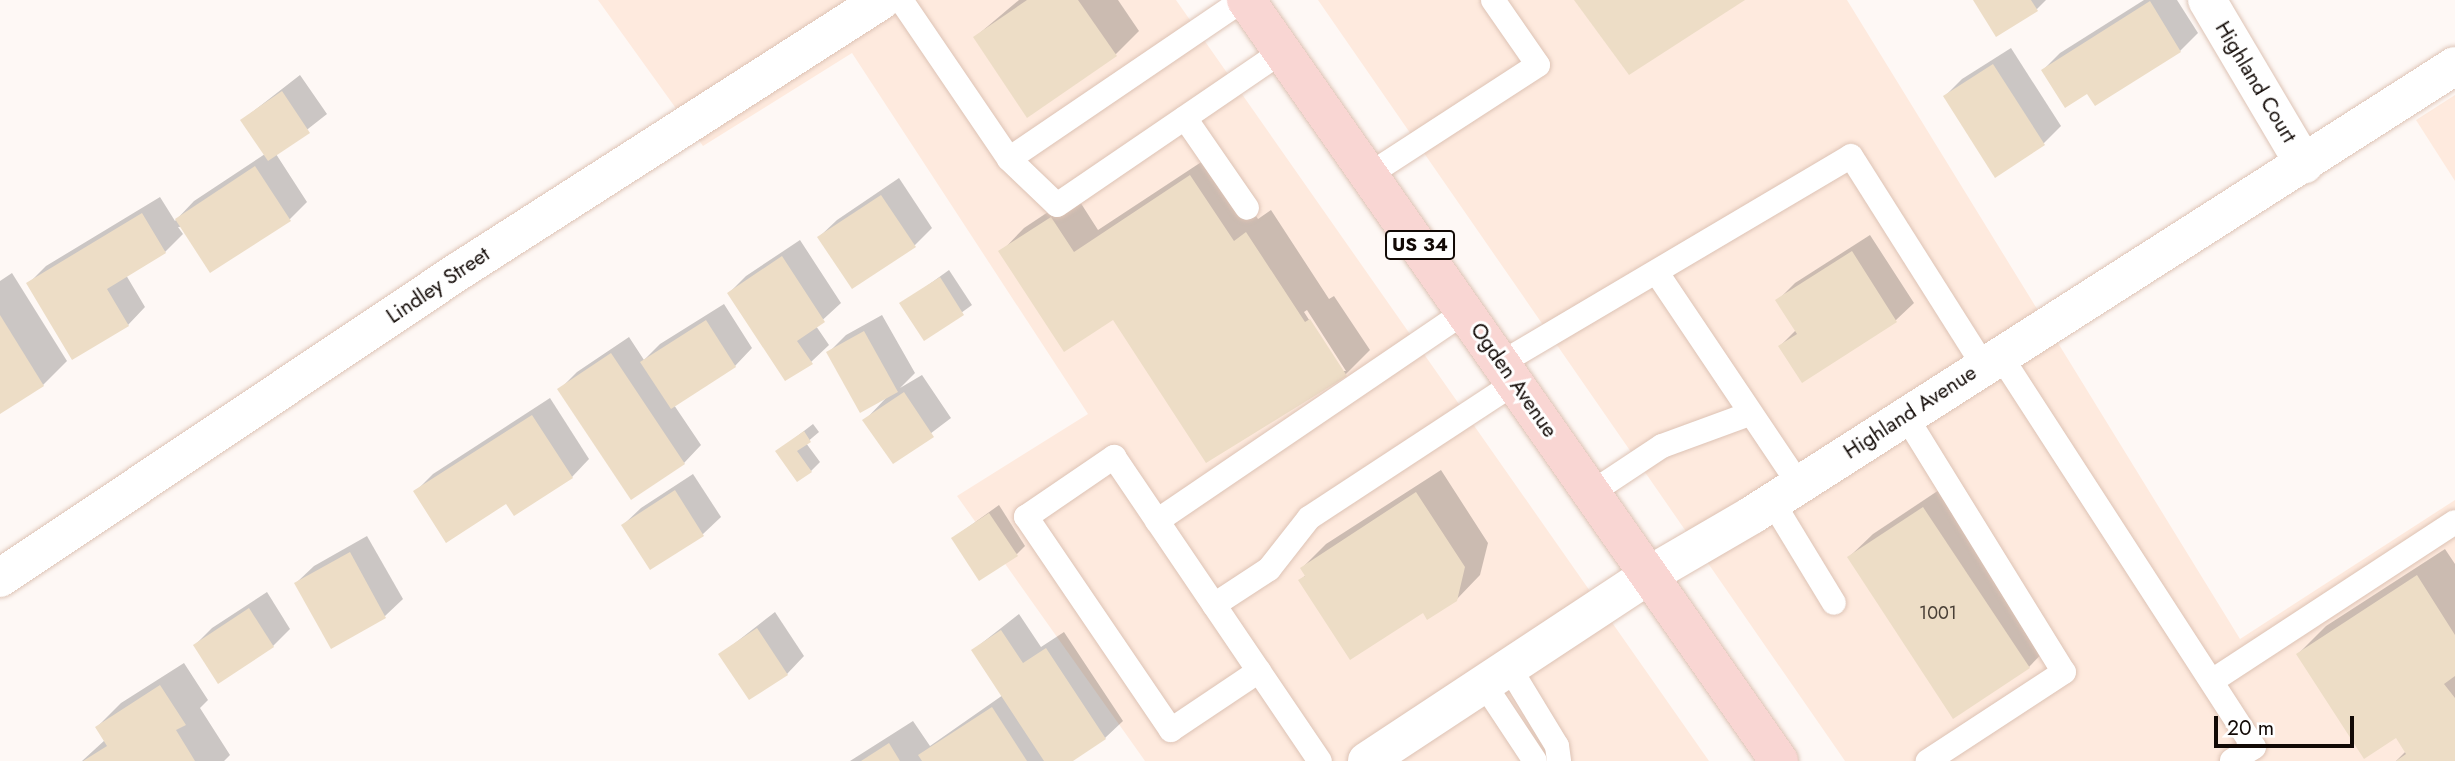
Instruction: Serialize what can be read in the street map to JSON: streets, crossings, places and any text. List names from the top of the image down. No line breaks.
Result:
{"streets":{"main road":["US 34","Ogden Avenue"],"street":["Highland Court","Lindley Street","Highland Avenue"]},"crossings":[["Highland Court","Highland Avenue"],["Ogden Avenue","Highland Avenue"]],"house_numbers":["1001"],"scale_bar":"20 m"}
